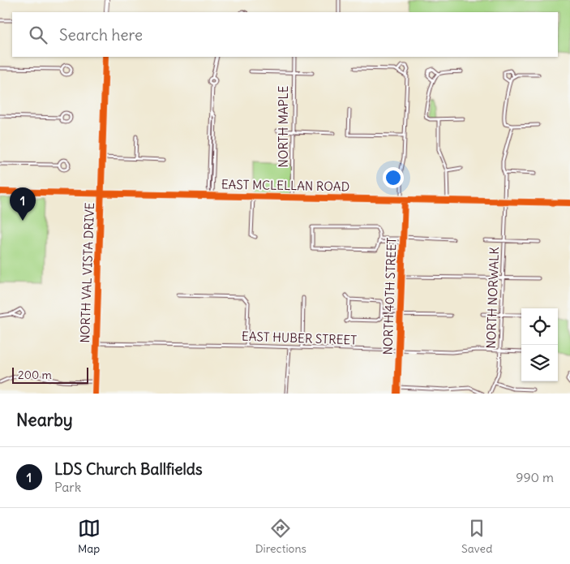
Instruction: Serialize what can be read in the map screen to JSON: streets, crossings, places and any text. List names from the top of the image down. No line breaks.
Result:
{"streets":{"street":["NORTH MAPLE","EAST MCLELLAN ROAD","NORTH VAL VISTA DRIVE","NORTH 40TH STREET","NORTH NORWALK","EAST HUBER STREET"]},"crossings":[["NORTH MAPLE","EAST MCLELLAN ROAD"],["EAST MCLELLAN ROAD","NORTH VAL VISTA DRIVE"],["EAST MCLELLAN ROAD","NORTH 40TH STREET"],["EAST MCLELLAN ROAD","NORTH NORWALK"],["NORTH VAL VISTA DRIVE","EAST HUBER STREET"],["NORTH 40TH STREET","EAST HUBER STREET"],["NORTH NORWALK","EAST HUBER STREET"]],"scale_bar":"200 m","page":{"search":"Search here","pins":"1","scale":"200 m","heading":"Nearby","list":[{"mark":"1","name":"LDS Church Ballfields","note":"Park","value":"990 m"}],"nav":["Map","Directions","Saved"]}}
